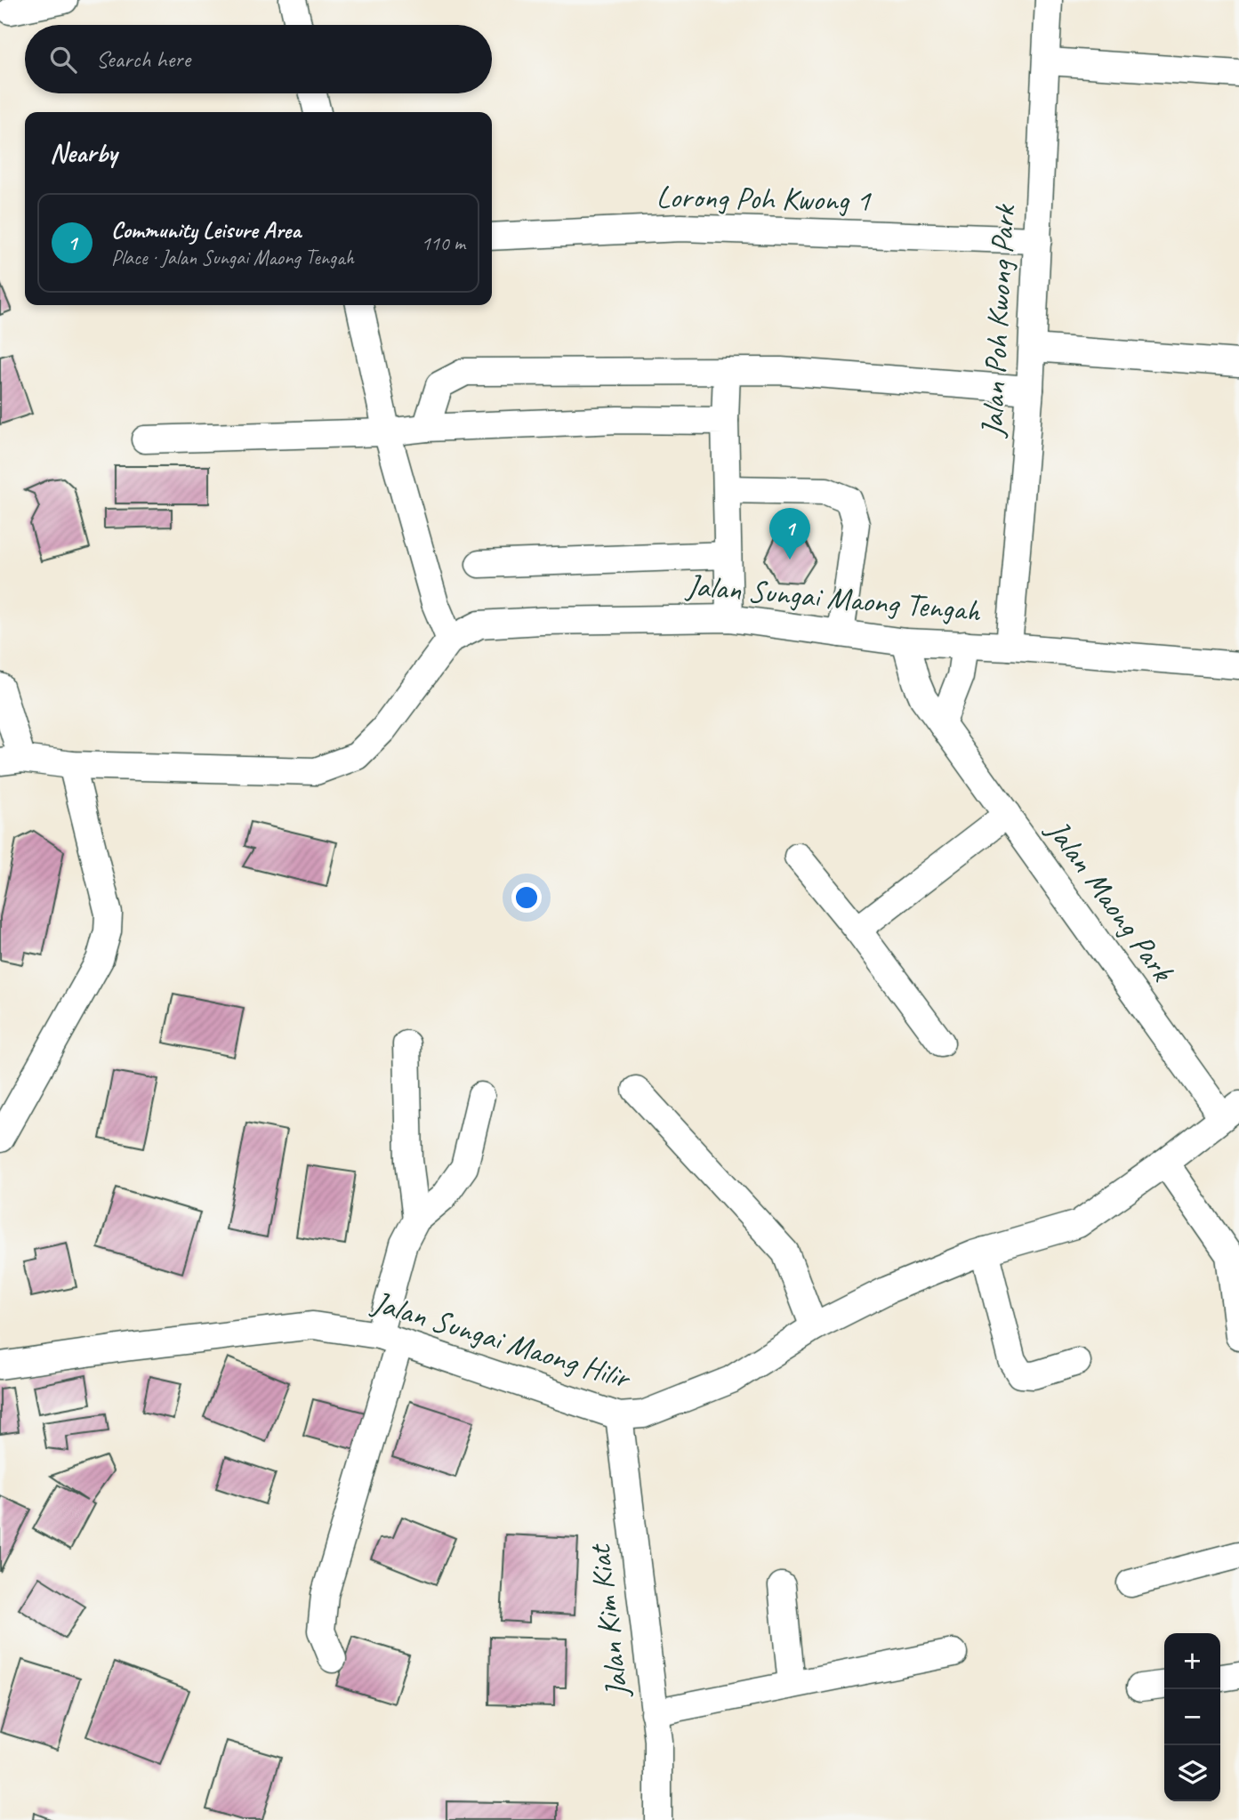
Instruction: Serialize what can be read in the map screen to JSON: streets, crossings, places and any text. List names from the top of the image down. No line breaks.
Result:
{"streets":{"street":["Lorong Poh Kwong 1","Jalan Poh Kwong Park","Jalan Sungai Maong Tengah","Jalan Maong Park","Jalan Sungai Maong Hilir","Jalan Kim Kiat"]},"crossings":[["Lorong Poh Kwong 1","Jalan Poh Kwong Park"],["Jalan Poh Kwong Park","Jalan Sungai Maong Tengah"],["Jalan Sungai Maong Tengah","Jalan Maong Park"],["Jalan Maong Park","Jalan Sungai Maong Hilir"],["Jalan Sungai Maong Hilir","Jalan Kim Kiat"]],"page":{"search":"Search here","heading":"Nearby","list":[{"mark":"1","name":"Community Leisure Area","note":"Place · Jalan Sungai Maong Tengah","value":"110 m"}],"pins":"1","map_buttons":["+","−"]}}
